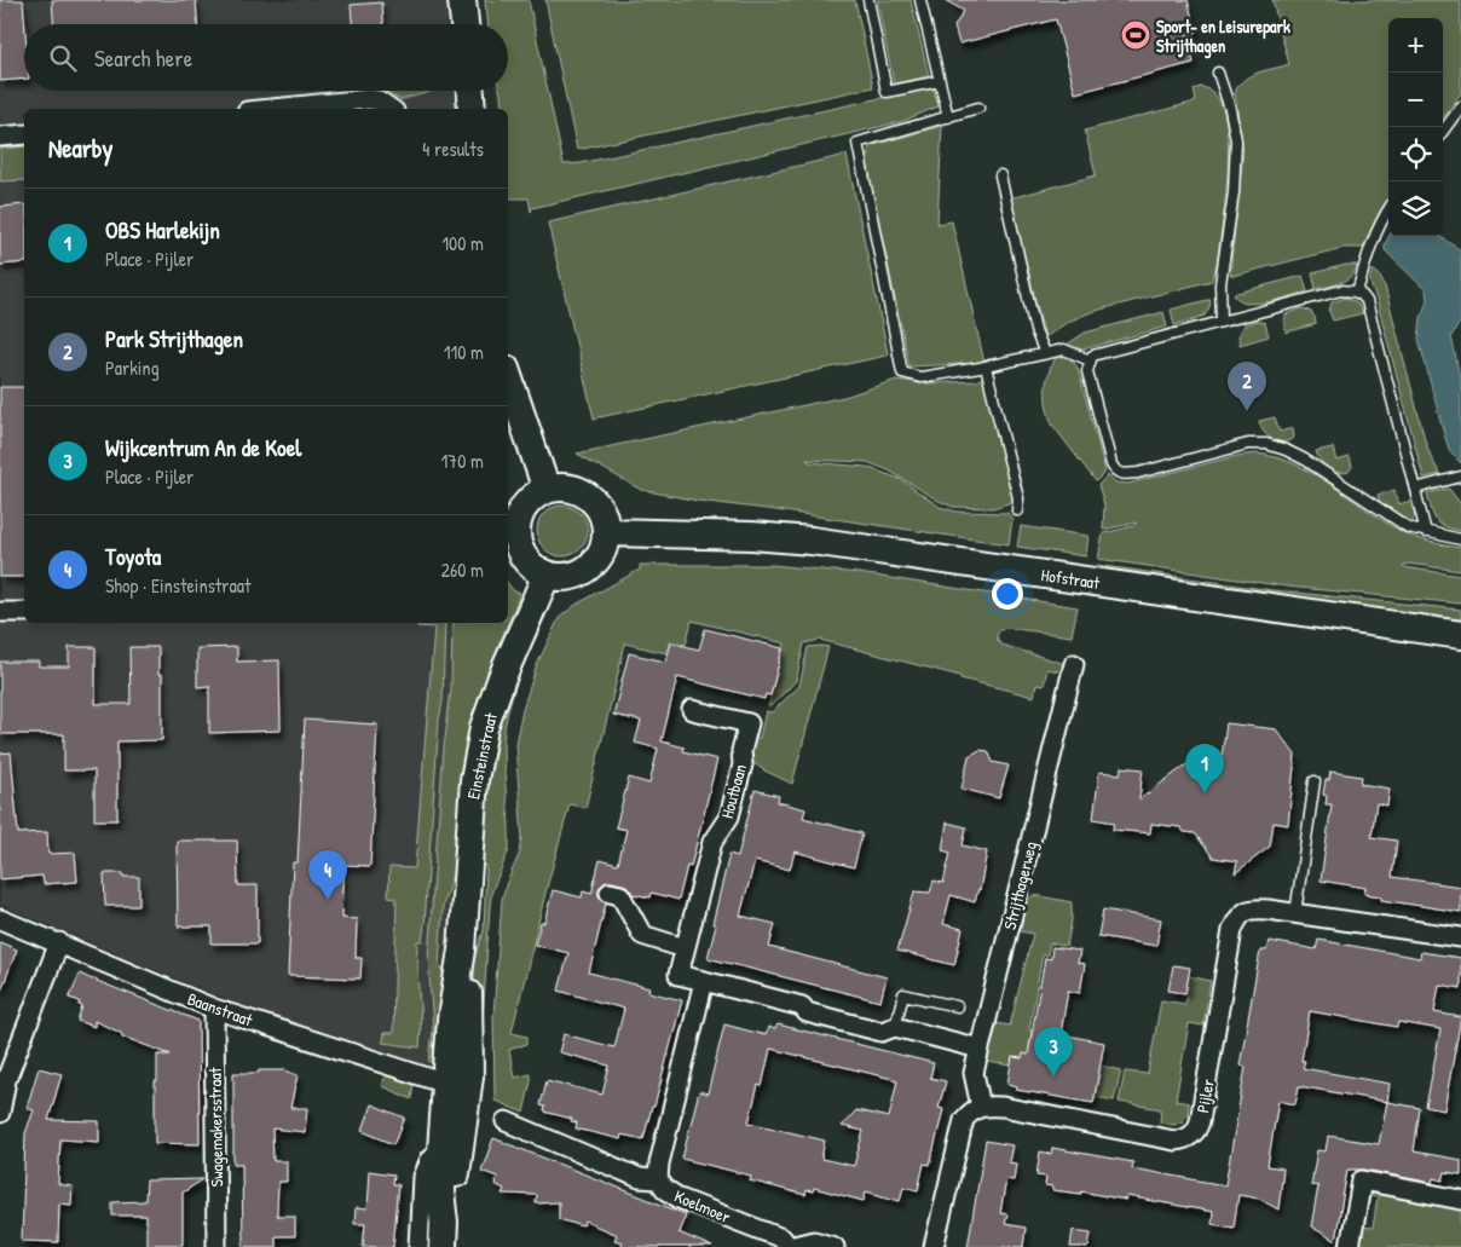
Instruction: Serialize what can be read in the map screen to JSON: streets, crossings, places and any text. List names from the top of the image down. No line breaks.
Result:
{"streets":{"main road":["Hofstraat","Einsteinstraat"],"street":["Houtbaan","Strijthagerweg","Baanstraat","Pijler","Swagemakersstraat","Koelmoer"]},"crossings":[["Hofstraat","Einsteinstraat"],["Einsteinstraat","Baanstraat"],["Houtbaan","Strijthagerweg"],["Strijthagerweg","Pijler"],["Baanstraat","Swagemakersstraat"]],"places":{"sports":["Sport- en Leisurepark Strijthagen"]},"page":{"map_buttons":["+","−"],"search":"Search here","heading":["Nearby","4 results"],"list":[{"mark":"1","name":"OBS Harlekijn","note":"Place · Pijler","value":"100 m"},{"mark":"2","name":"Park Strijthagen","note":"Parking","value":"110 m"},{"mark":"3","name":"Wijkcentrum An de Koel","note":"Place · Pijler","value":"170 m"},{"mark":"4","name":"Toyota","note":"Shop · Einsteinstraat","value":"260 m"}],"pins":["2","1","4","3"]}}
